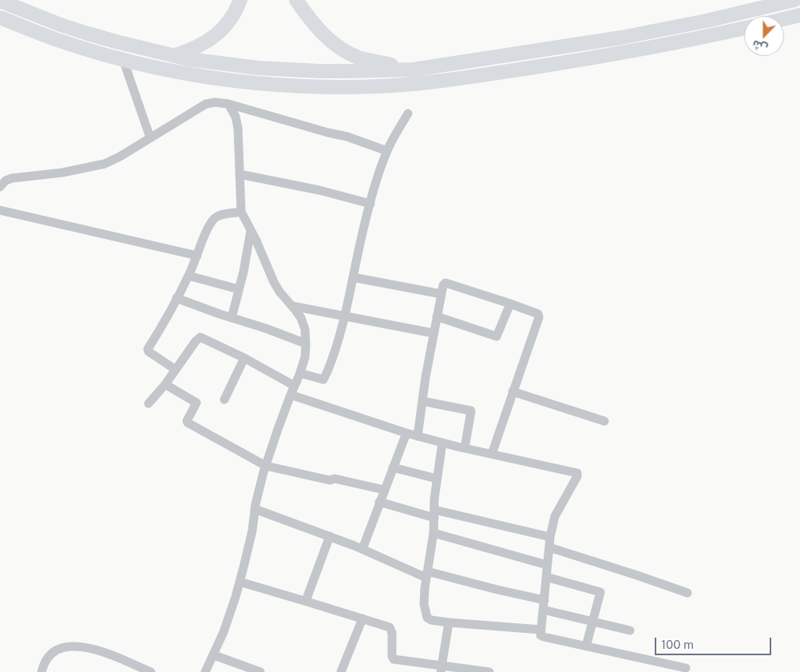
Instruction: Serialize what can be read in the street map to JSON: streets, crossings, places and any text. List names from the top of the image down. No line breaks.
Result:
{"scale_bar":"100 m","north":"bottom"}
